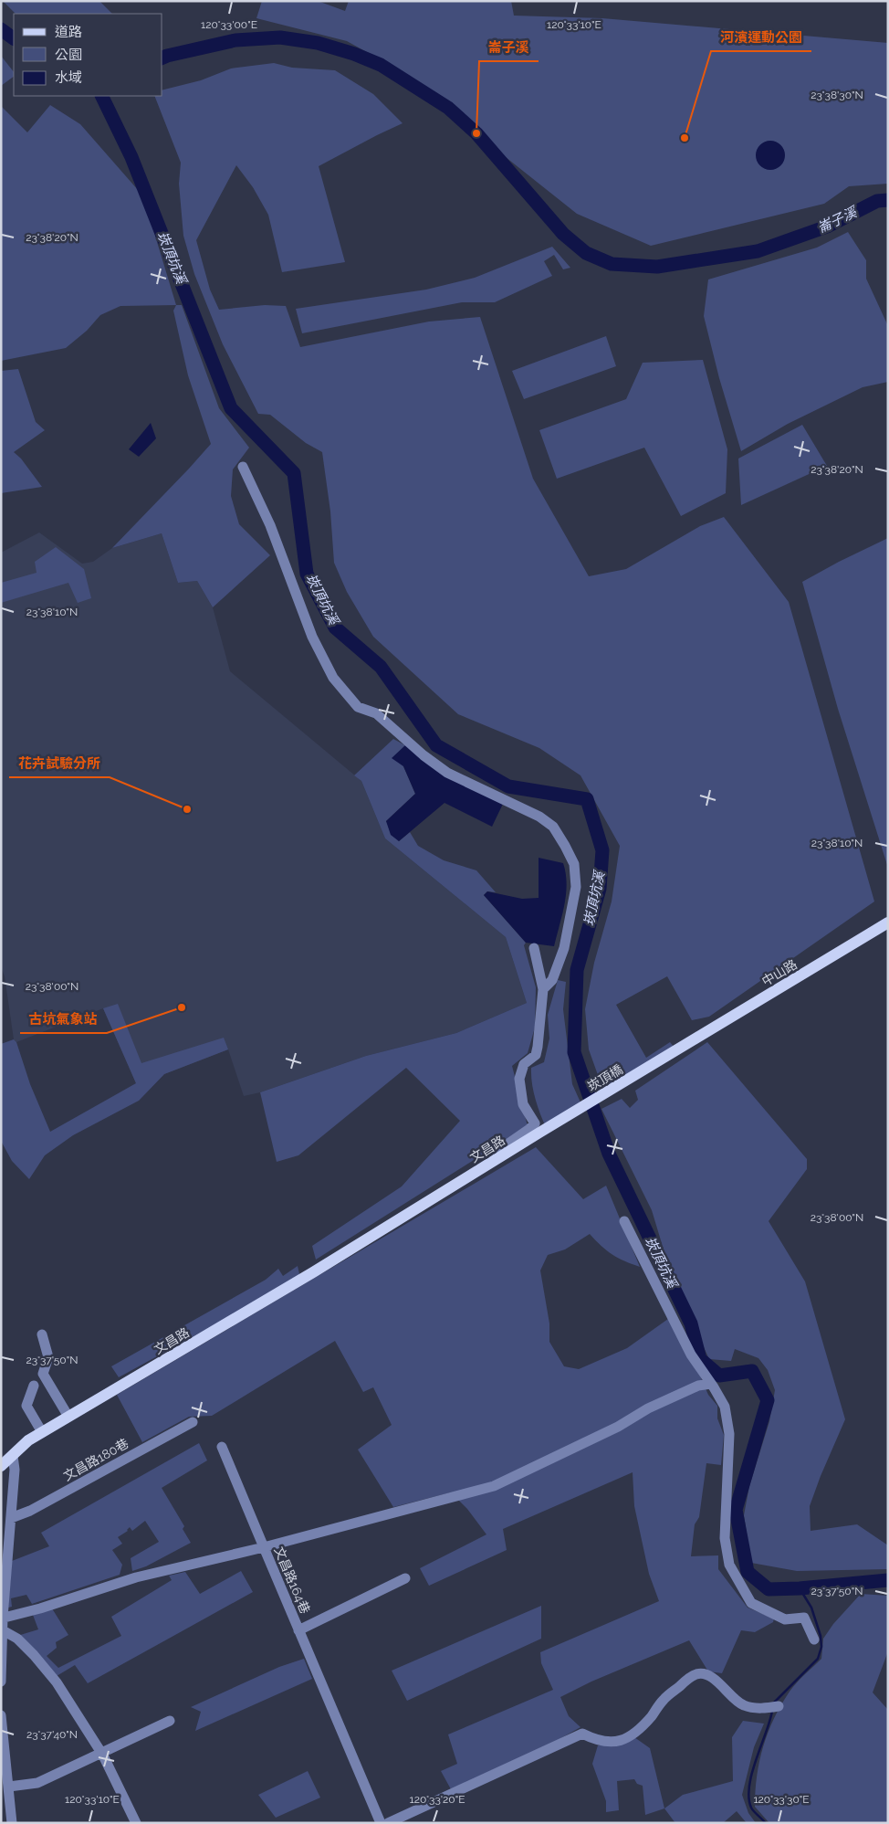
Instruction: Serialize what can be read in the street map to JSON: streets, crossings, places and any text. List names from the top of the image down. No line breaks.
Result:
{"streets":{"main road":["中山路","崁頂橋","文昌路"],"street":["文昌路180巷","文昌路164巷"]},"crossings":[["中山路","崁頂橋"],["崁頂橋","文昌路"]],"water":["崙子溪","崁頂坑溪"],"places":["崙子溪","河濱運動公園","花卉試驗分所","古坑氣象站"],"legend":["道路","公園","水域"],"coordinates":["120°33'00\"E","120°33'10\"E","23°38'30\"N","23°38'20\"N","23°38'10\"N","23°38'00\"N","23°37'50\"N","23°37'40\"N","120°33'20\"E","120°33'30\"E"]}
